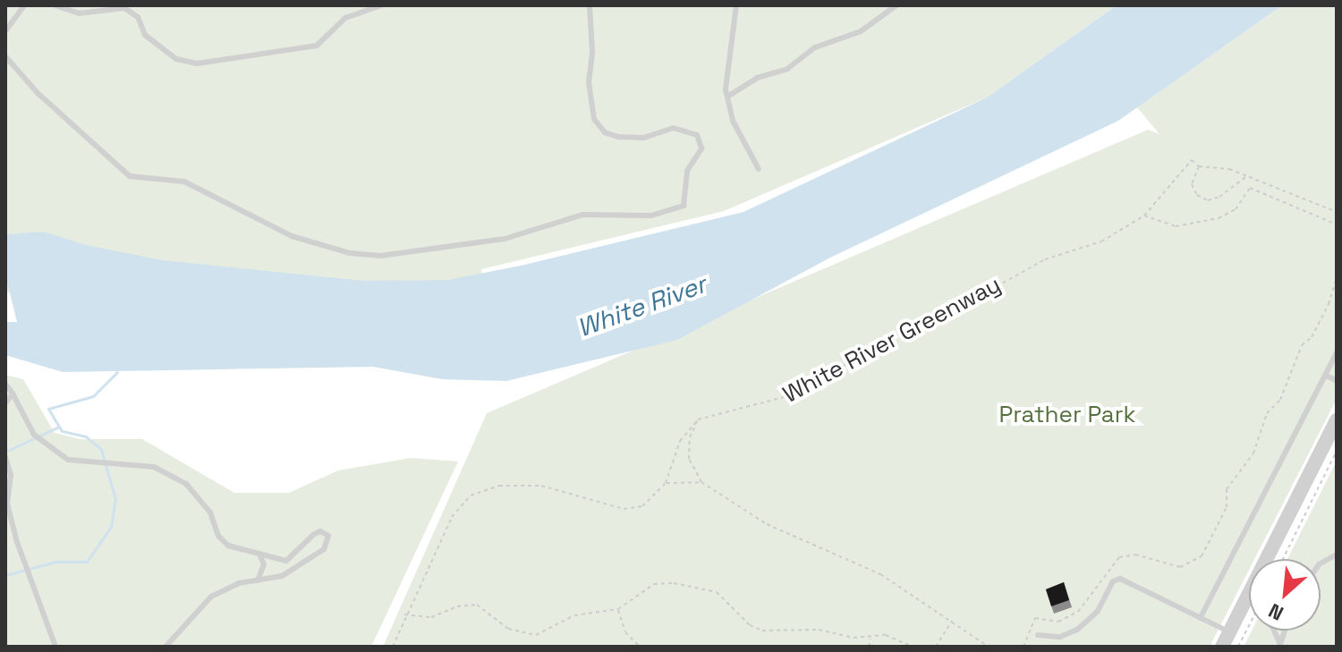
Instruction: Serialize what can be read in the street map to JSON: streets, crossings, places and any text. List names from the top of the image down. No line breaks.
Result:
{"streets":{"path":["White River Greenway"]},"water":["White River"],"parks":["Prather Park"],"north":"bottom left"}
